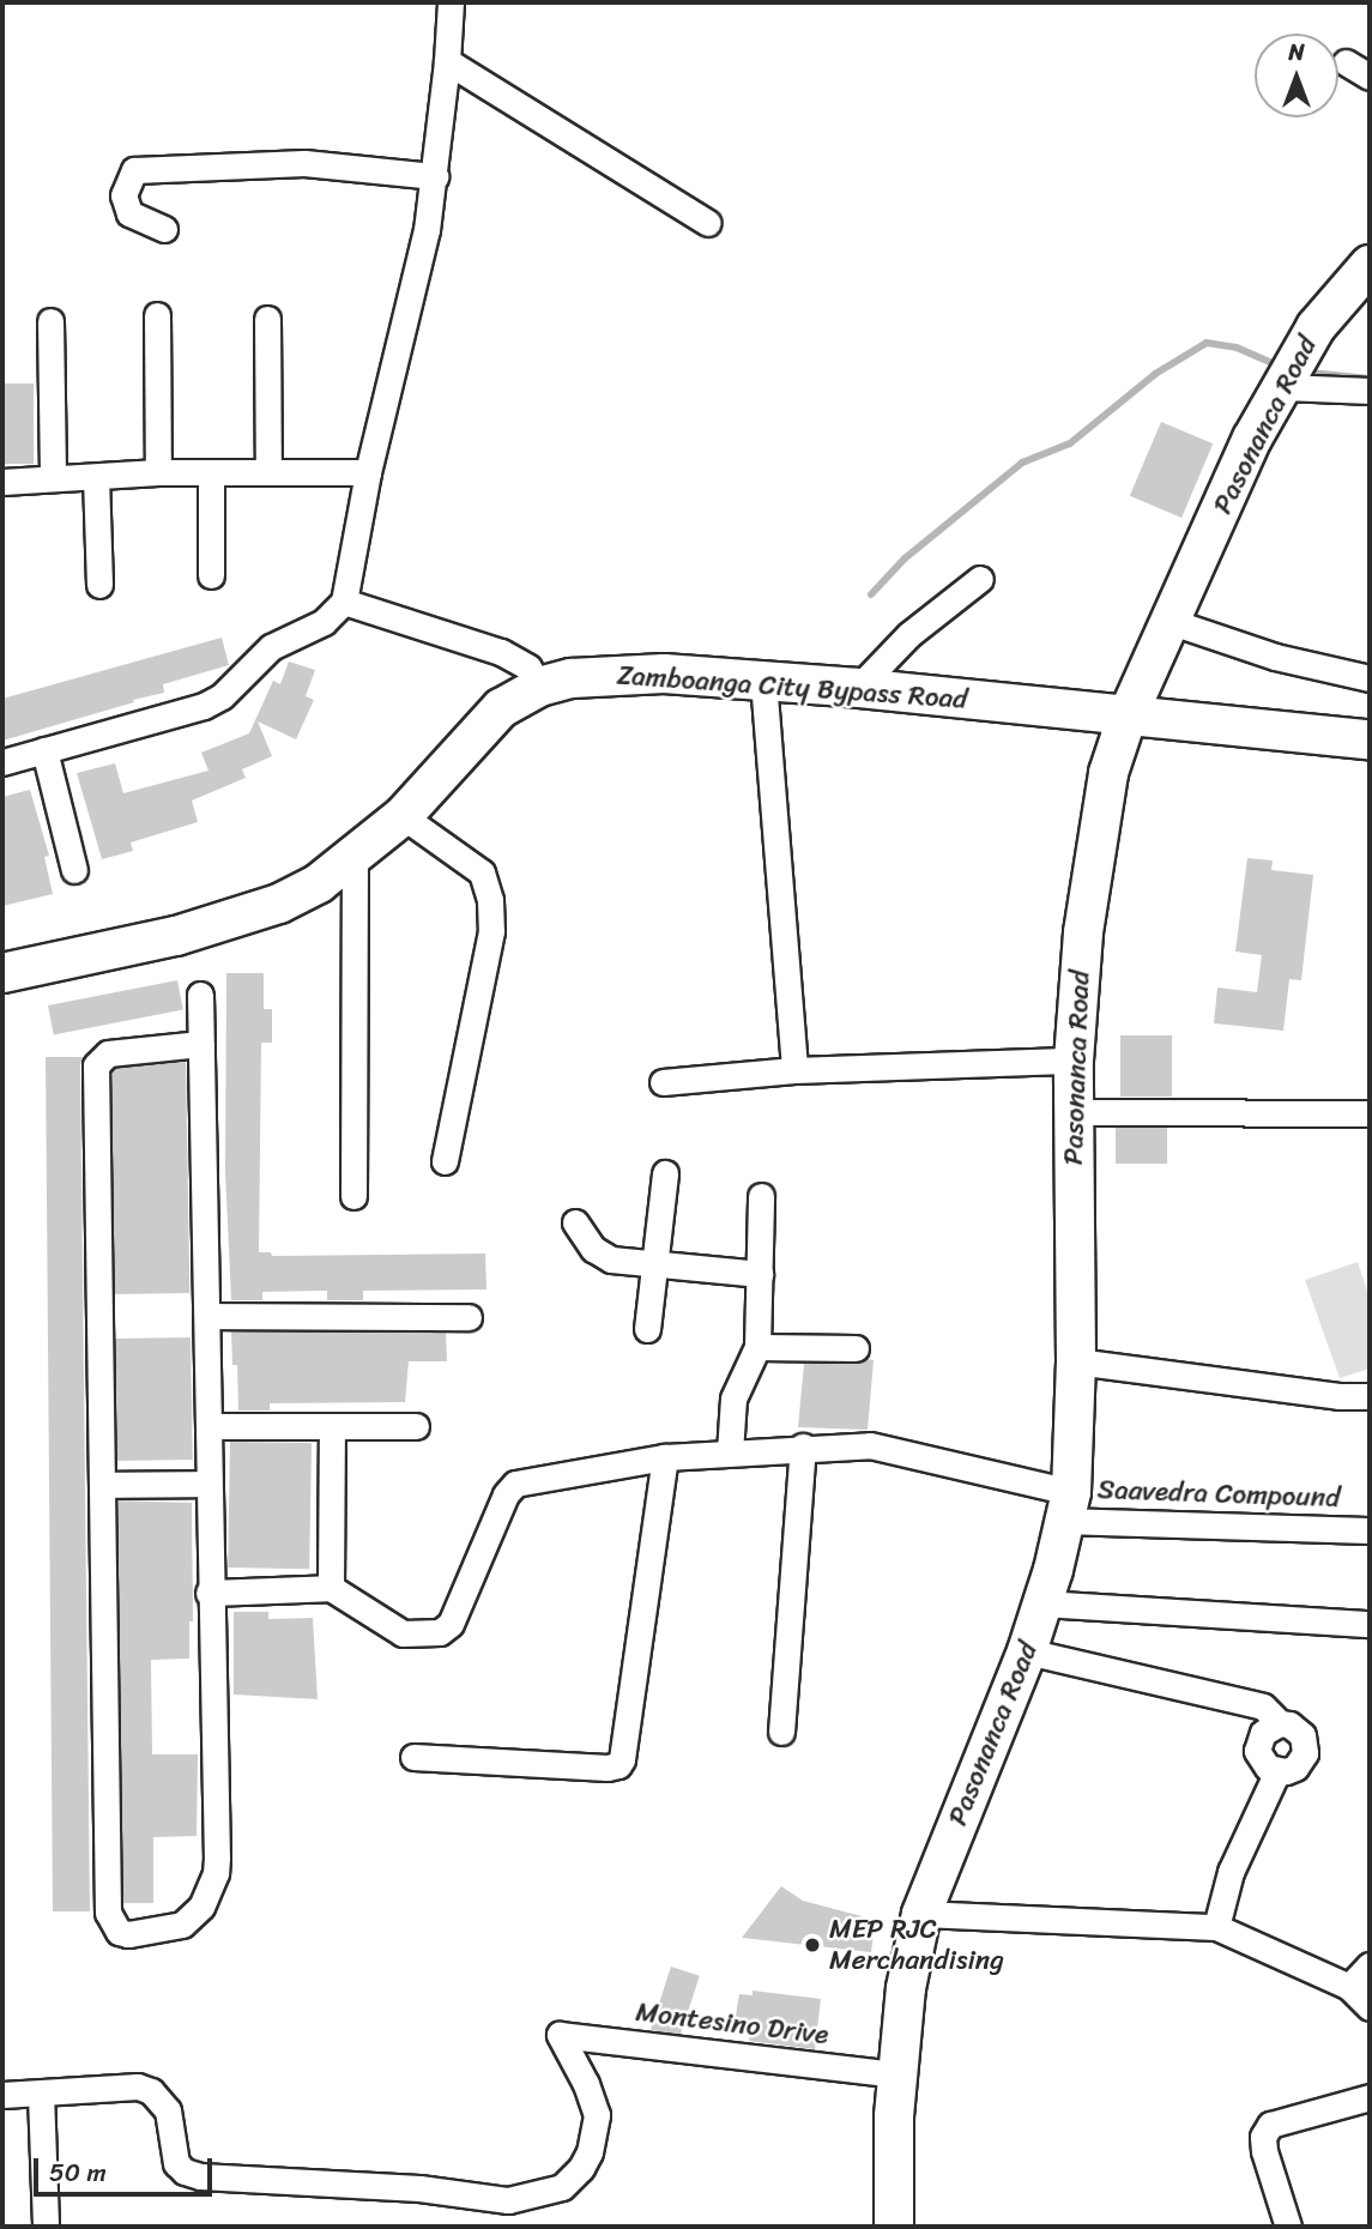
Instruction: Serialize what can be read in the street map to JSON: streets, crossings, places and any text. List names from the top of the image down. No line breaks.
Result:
{"streets":{"street":["Pasonanca Road","Zamboanga City Bypass Road","Saavedra Compound","Montesino Drive"]},"crossings":[["Pasonanca Road","Zamboanga City Bypass Road"],["Pasonanca Road","Saavedra Compound"],["Pasonanca Road","Montesino Drive"]],"places":["MEP RJC Merchandising"],"scale_bar":"50 m","north":"top"}
